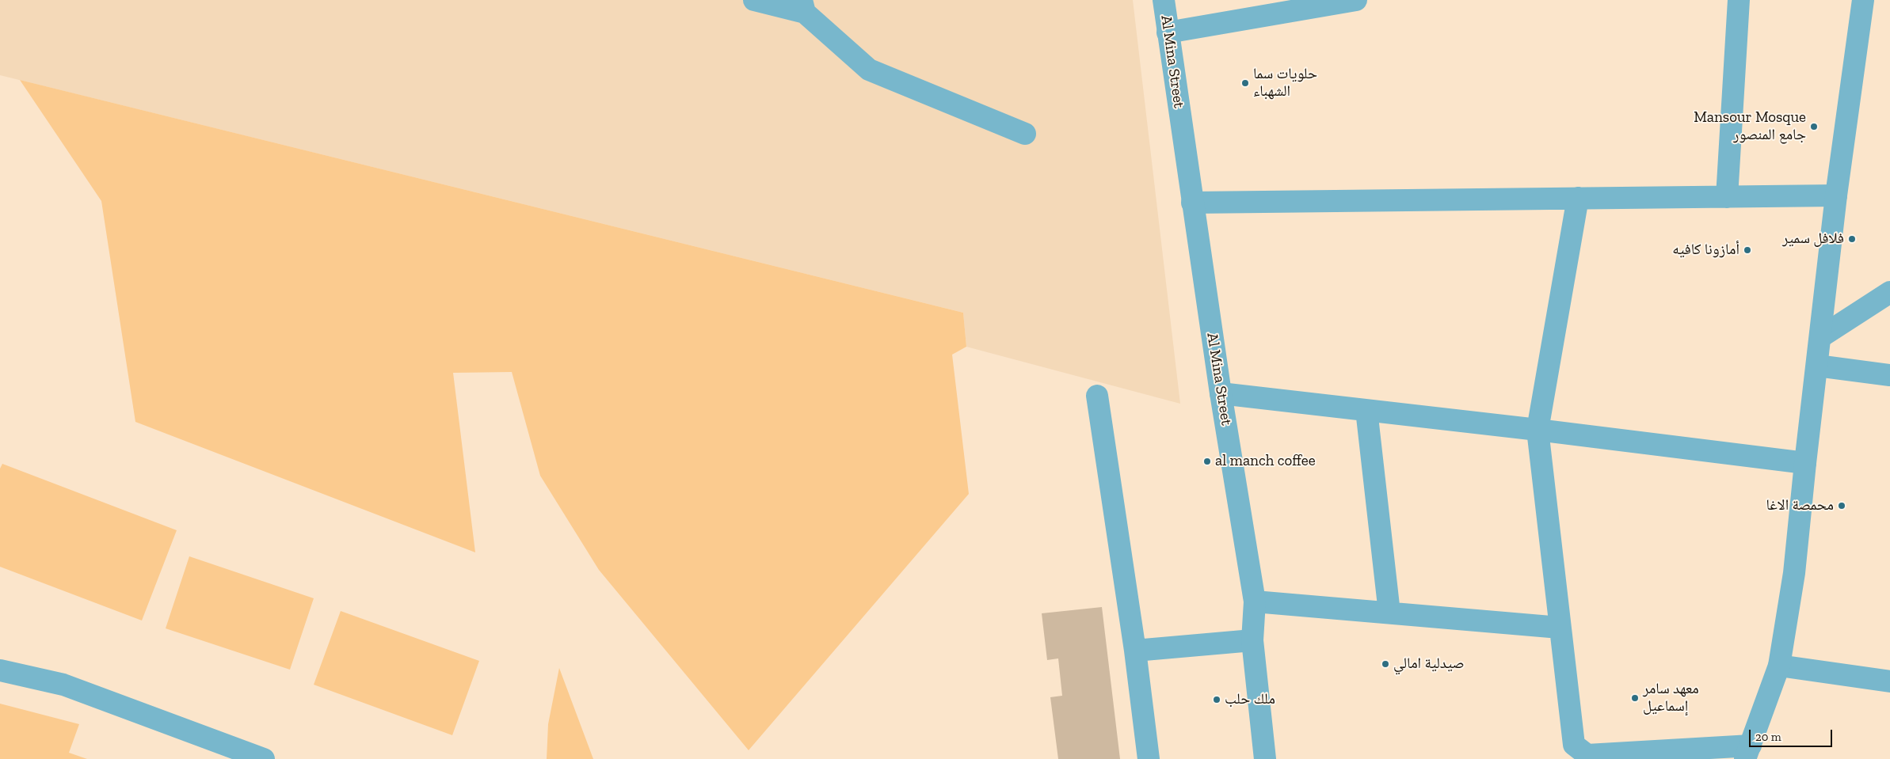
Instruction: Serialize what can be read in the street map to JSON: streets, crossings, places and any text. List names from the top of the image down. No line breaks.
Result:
{"streets":{"street":["Al Mina Street"]},"places":["حلويات سما الشهباء","Mansour Mosque جامع المنصور","فلافل سمير","أمازونا كافيه","al manch coffee","محمصة الاغا","صيدلية امالي","معهد سامر إسماعيل","ملك حلب"],"scale_bar":"20 m"}
